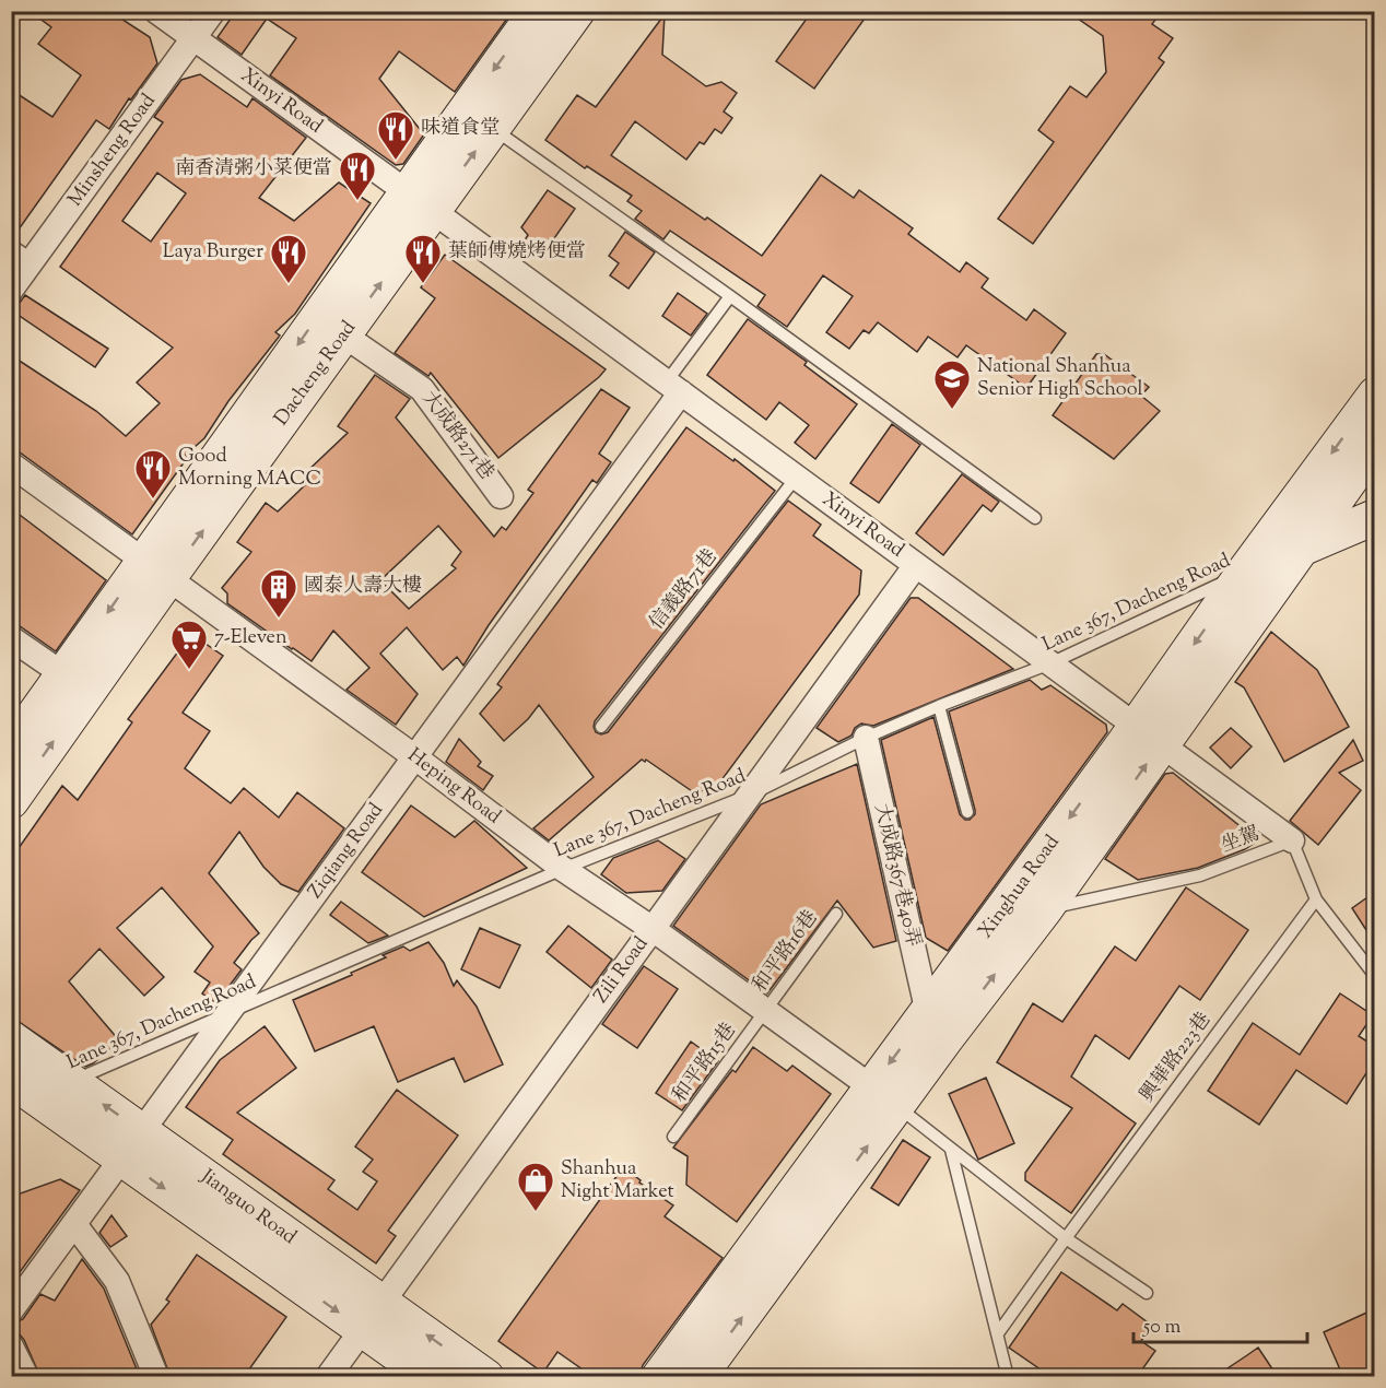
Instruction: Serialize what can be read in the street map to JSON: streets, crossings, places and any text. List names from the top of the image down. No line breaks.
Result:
{"streets":{"street":["Xinyi Road","Minsheng Road","Dacheng Road","大成路271巷","Heping Road","Ziqiang Road","大成路367巷40弄","Xinghua Road","Zili Road","Jianguo Road"],"lane":["信義路71巷","Lane 367, Dacheng Road","坐駕","和平路16巷","興華路223巷","和平路15巷"]},"crossings":[["Xinyi Road","Minsheng Road"],["Xinyi Road","Dacheng Road"],["Xinyi Road","信義路71巷"],["Xinyi Road","Lane 367, Dacheng Road"],["Xinyi Road","坐駕"],["Xinyi Road","Ziqiang Road"],["Xinyi Road","Xinghua Road"],["Xinyi Road","Zili Road"],["Dacheng Road","大成路271巷"],["Dacheng Road","Heping Road"],["Lane 367, Dacheng Road","Heping Road"],["Lane 367, Dacheng Road","Ziqiang Road"],["Lane 367, Dacheng Road","大成路367巷40弄"],["Lane 367, Dacheng Road","Xinghua Road"],["Lane 367, Dacheng Road","Zili Road"],["Lane 367, Dacheng Road","Jianguo Road"],["Heping Road","Ziqiang Road"],["Heping Road","Xinghua Road"],["Heping Road","和平路16巷"],["Heping Road","Zili Road"],["Heping Road","和平路15巷"],["坐駕","Xinghua Road"],["Ziqiang Road","Jianguo Road"],["大成路367巷40弄","Xinghua Road"],["和平路16巷","和平路15巷"],["Zili Road","Jianguo Road"]],"places":{"restaurant":["味道食堂","南香清粥小菜便當","Laya Burger","葉師傅燒烤便當","Good Morning MACC"],"school or university":["National Shanhua Senior High School"],"building":["國泰人壽大樓"],"supermarket":["7-Eleven"],"shop":["Shanhua Night Market"]},"scale_bar":"50 m"}
